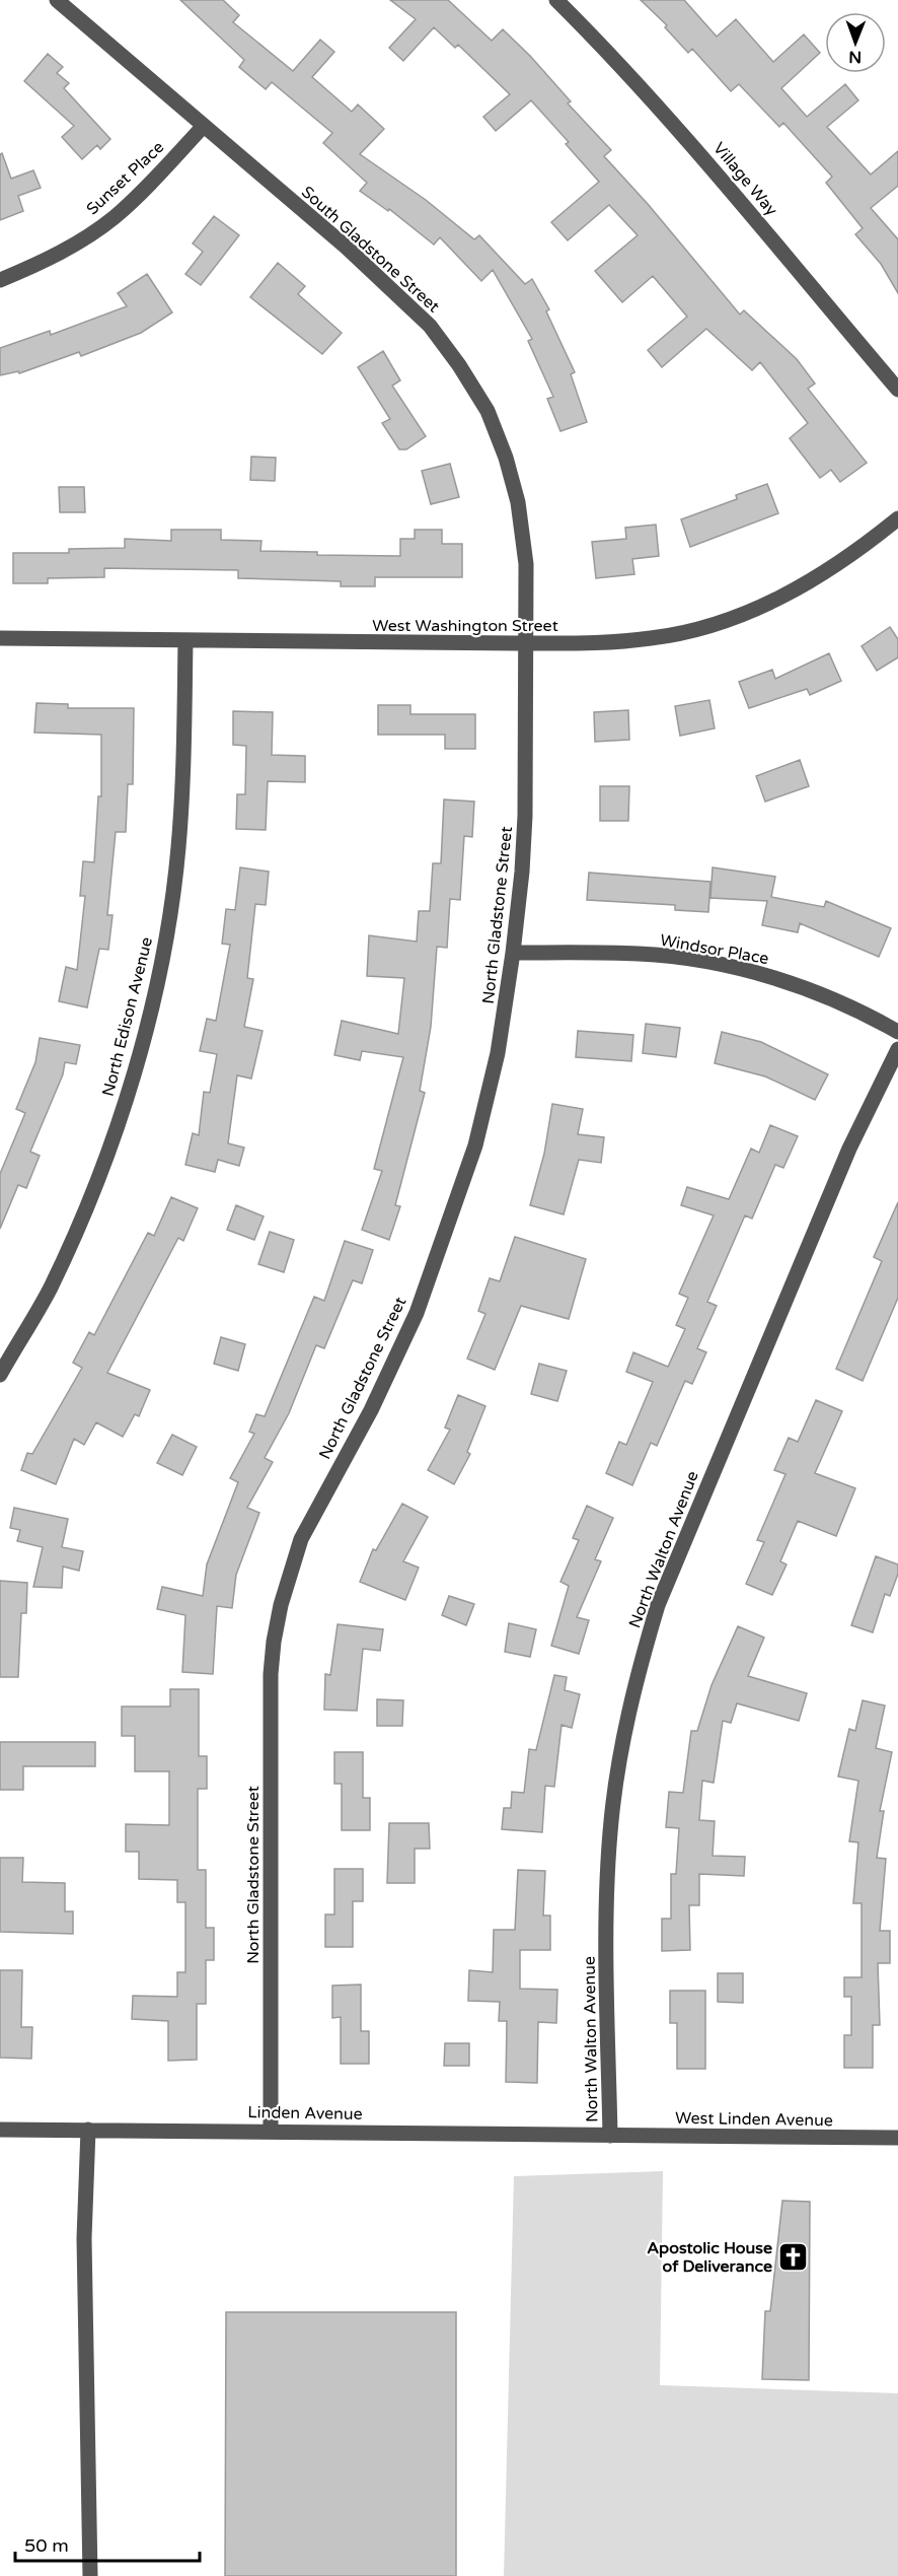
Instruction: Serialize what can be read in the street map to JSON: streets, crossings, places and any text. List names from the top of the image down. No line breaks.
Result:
{"streets":{"street":["Sunset Place","Village Way","South Gladstone Street","West Washington Street","North Gladstone Street","Windsor Place","North Edison Avenue","North Walton Avenue","Linden Avenue","West Linden Avenue"]},"crossings":[["Sunset Place","South Gladstone Street"],["South Gladstone Street","West Washington Street"],["South Gladstone Street","North Gladstone Street"],["West Washington Street","North Gladstone Street"],["West Washington Street","North Edison Avenue"],["North Gladstone Street","Windsor Place"],["North Gladstone Street","Linden Avenue"],["North Walton Avenue","Linden Avenue"],["North Walton Avenue","West Linden Avenue"],["Linden Avenue","West Linden Avenue"]],"places":{"church":["Apostolic House of Deliverance"]},"scale_bar":"50 m","north":"bottom"}
